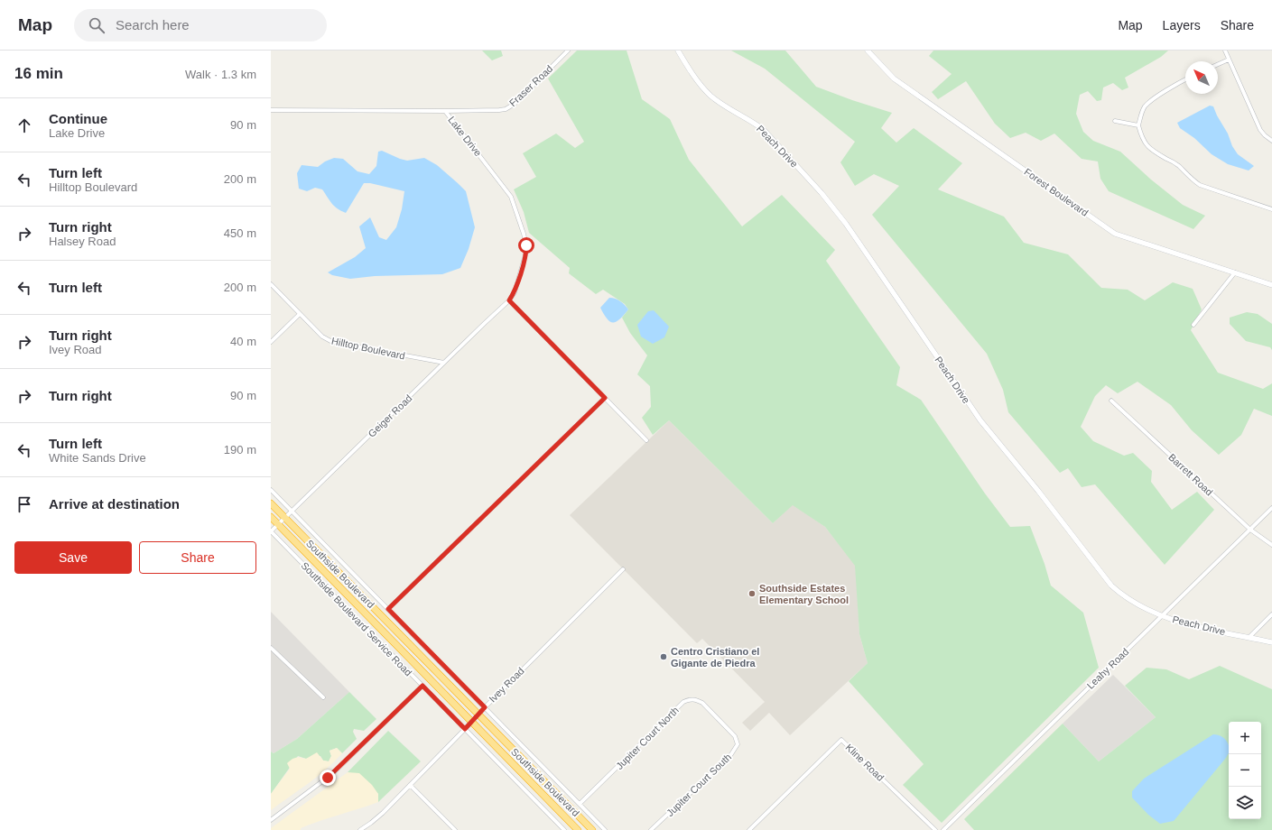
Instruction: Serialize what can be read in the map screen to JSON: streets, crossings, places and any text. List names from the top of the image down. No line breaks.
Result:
{"streets":{"highway":["Southside Boulevard"],"main road":["Peach Drive","Forest Boulevard"],"street":["Fraser Road","Lake Drive","Hilltop Boulevard","Geiger Road","Barrett Road","Southside Boulevard Service Road","Leahy Road","Ivey Road","Jupiter Court North","Kline Road","Jupiter Court South"]},"crossings":[["Fraser Road","Lake Drive"],["Lake Drive","Geiger Road"],["Peach Drive","Leahy Road"],["Hilltop Boulevard","Geiger Road"],["Geiger Road","Southside Boulevard"],["Geiger Road","Southside Boulevard Service Road"],["Barrett Road","Leahy Road"],["Southside Boulevard","Ivey Road"],["Southside Boulevard Service Road","Ivey Road"],["Jupiter Court North","Jupiter Court South"]],"places":["Southside Estates Elementary School","Centro Cristiano el Gigante de Piedra"],"north":"top left","page":{"header":"Map","search":"Search here","nav":["Map","Layers","Share"],"heading":["16 min","Walk · 1.3 km"],"list":[["Continue","Lake Drive","90 m"],["Turn left","Hilltop Boulevard","200 m"],["Turn right","Halsey Road","450 m"],["Turn left","200 m"],["Turn right","Ivey Road","40 m"],["Turn right","90 m"],["Turn left","White Sands Drive","190 m"],"Arrive at destination"],"buttons":["Save","Share"],"map_buttons":["+","−"]}}
